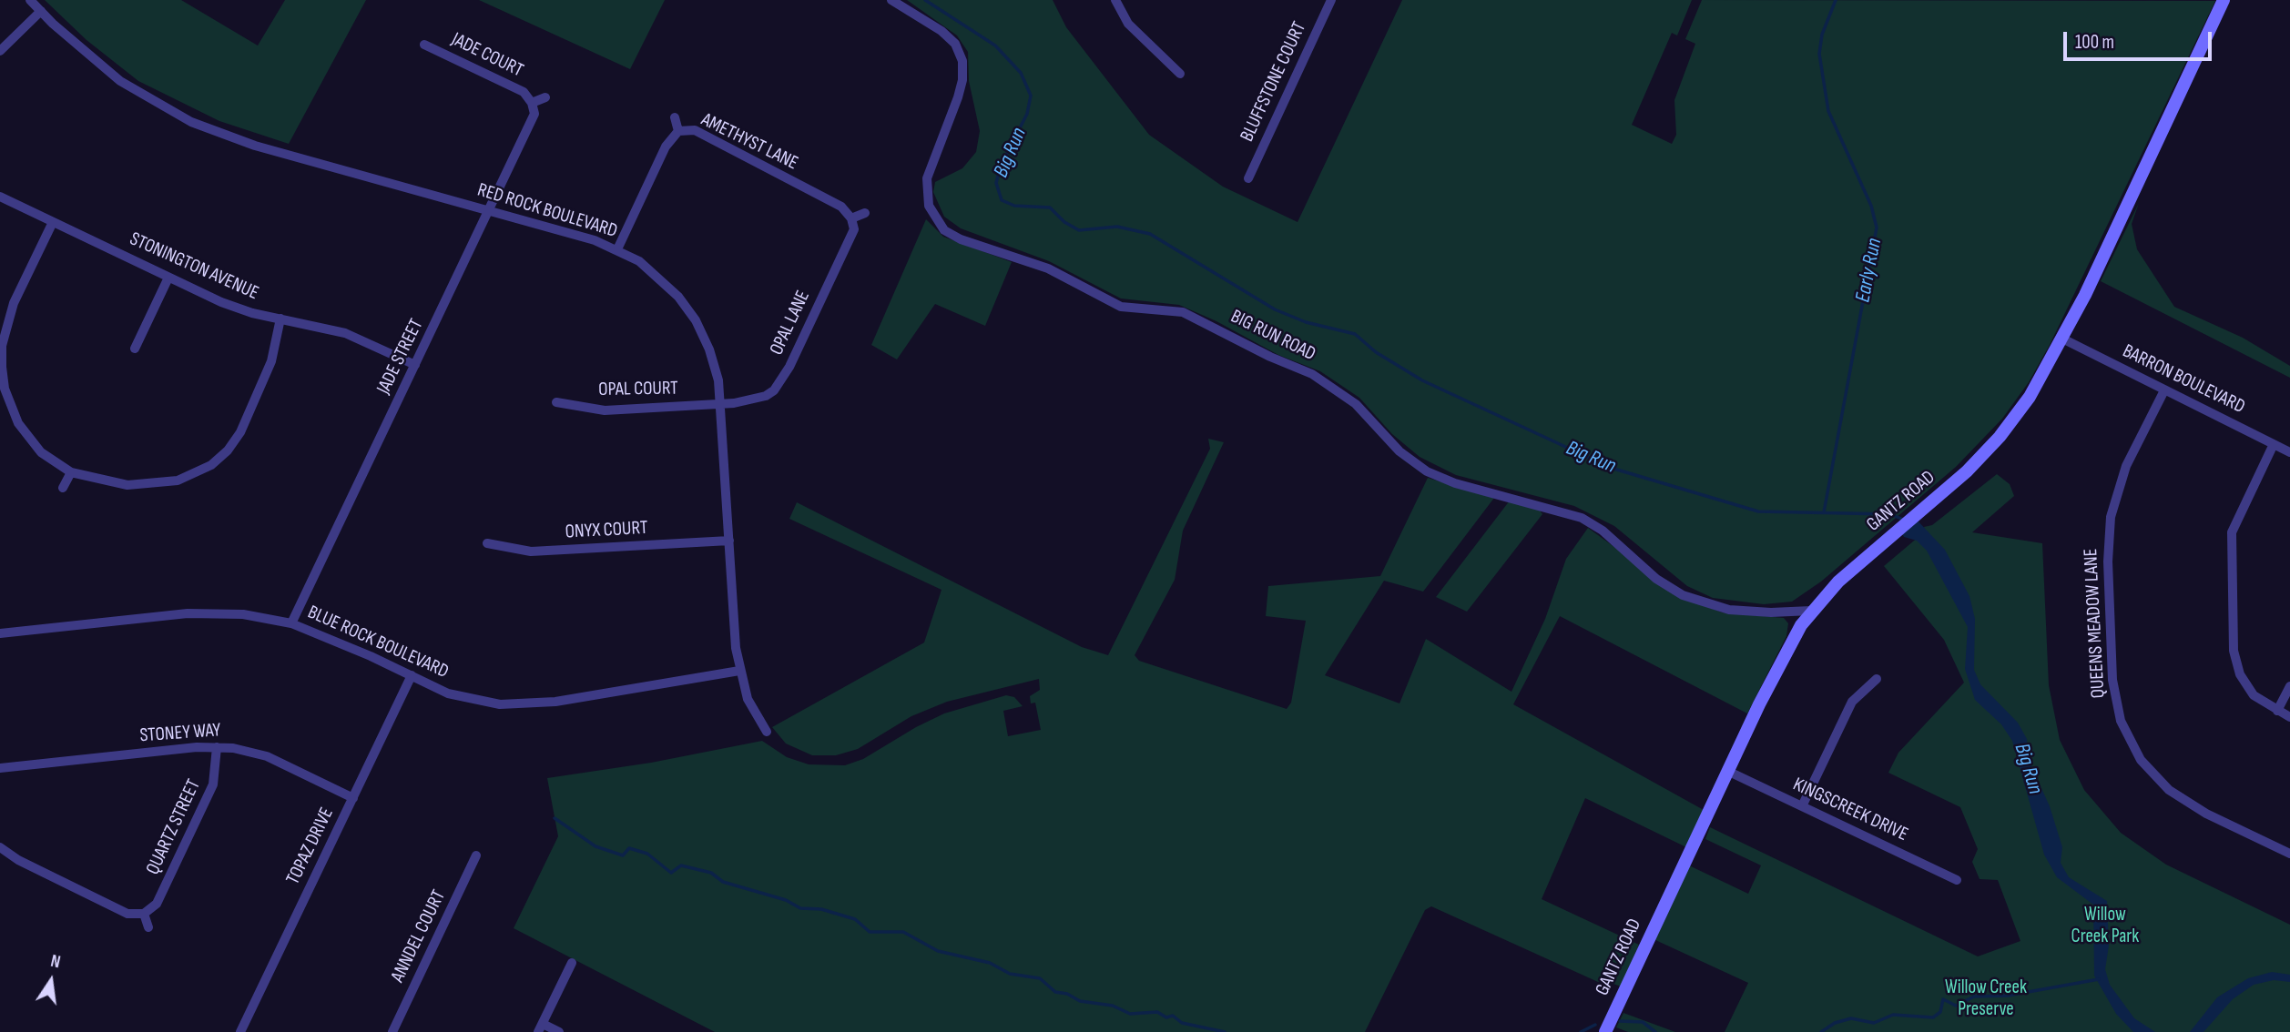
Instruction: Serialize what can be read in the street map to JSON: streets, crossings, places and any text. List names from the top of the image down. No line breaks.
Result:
{"streets":{"main road":["GANTZ ROAD"],"street":["JADE COURT","BLUFFSTONE COURT","AMETHYST LANE","RED ROCK BOULEVARD","STONINGTON AVENUE","OPAL LANE","BIG RUN ROAD","JADE STREET","BARRON BOULEVARD","OPAL COURT","ONYX COURT","QUEENS MEADOW LANE","BLUE ROCK BOULEVARD","STONEY WAY","KINGSCREEK DRIVE","QUARTZ STREET","TOPAZ DRIVE","ANNDEL COURT"]},"crossings":[["JADE COURT","JADE STREET"],["AMETHYST LANE","RED ROCK BOULEVARD"],["AMETHYST LANE","OPAL LANE"],["RED ROCK BOULEVARD","OPAL LANE"],["RED ROCK BOULEVARD","JADE STREET"],["RED ROCK BOULEVARD","OPAL COURT"],["RED ROCK BOULEVARD","ONYX COURT"],["RED ROCK BOULEVARD","BLUE ROCK BOULEVARD"],["STONINGTON AVENUE","JADE STREET"],["OPAL LANE","OPAL COURT"],["BIG RUN ROAD","GANTZ ROAD"],["JADE STREET","BLUE ROCK BOULEVARD"],["BARRON BOULEVARD","GANTZ ROAD"],["BARRON BOULEVARD","QUEENS MEADOW LANE"],["GANTZ ROAD","KINGSCREEK DRIVE"],["BLUE ROCK BOULEVARD","TOPAZ DRIVE"],["STONEY WAY","QUARTZ STREET"],["STONEY WAY","TOPAZ DRIVE"]],"water":["Big Run","Early Run"],"parks":["Willow Creek Park","Willow Creek Preserve"],"scale_bar":"100 m","north":"top"}
